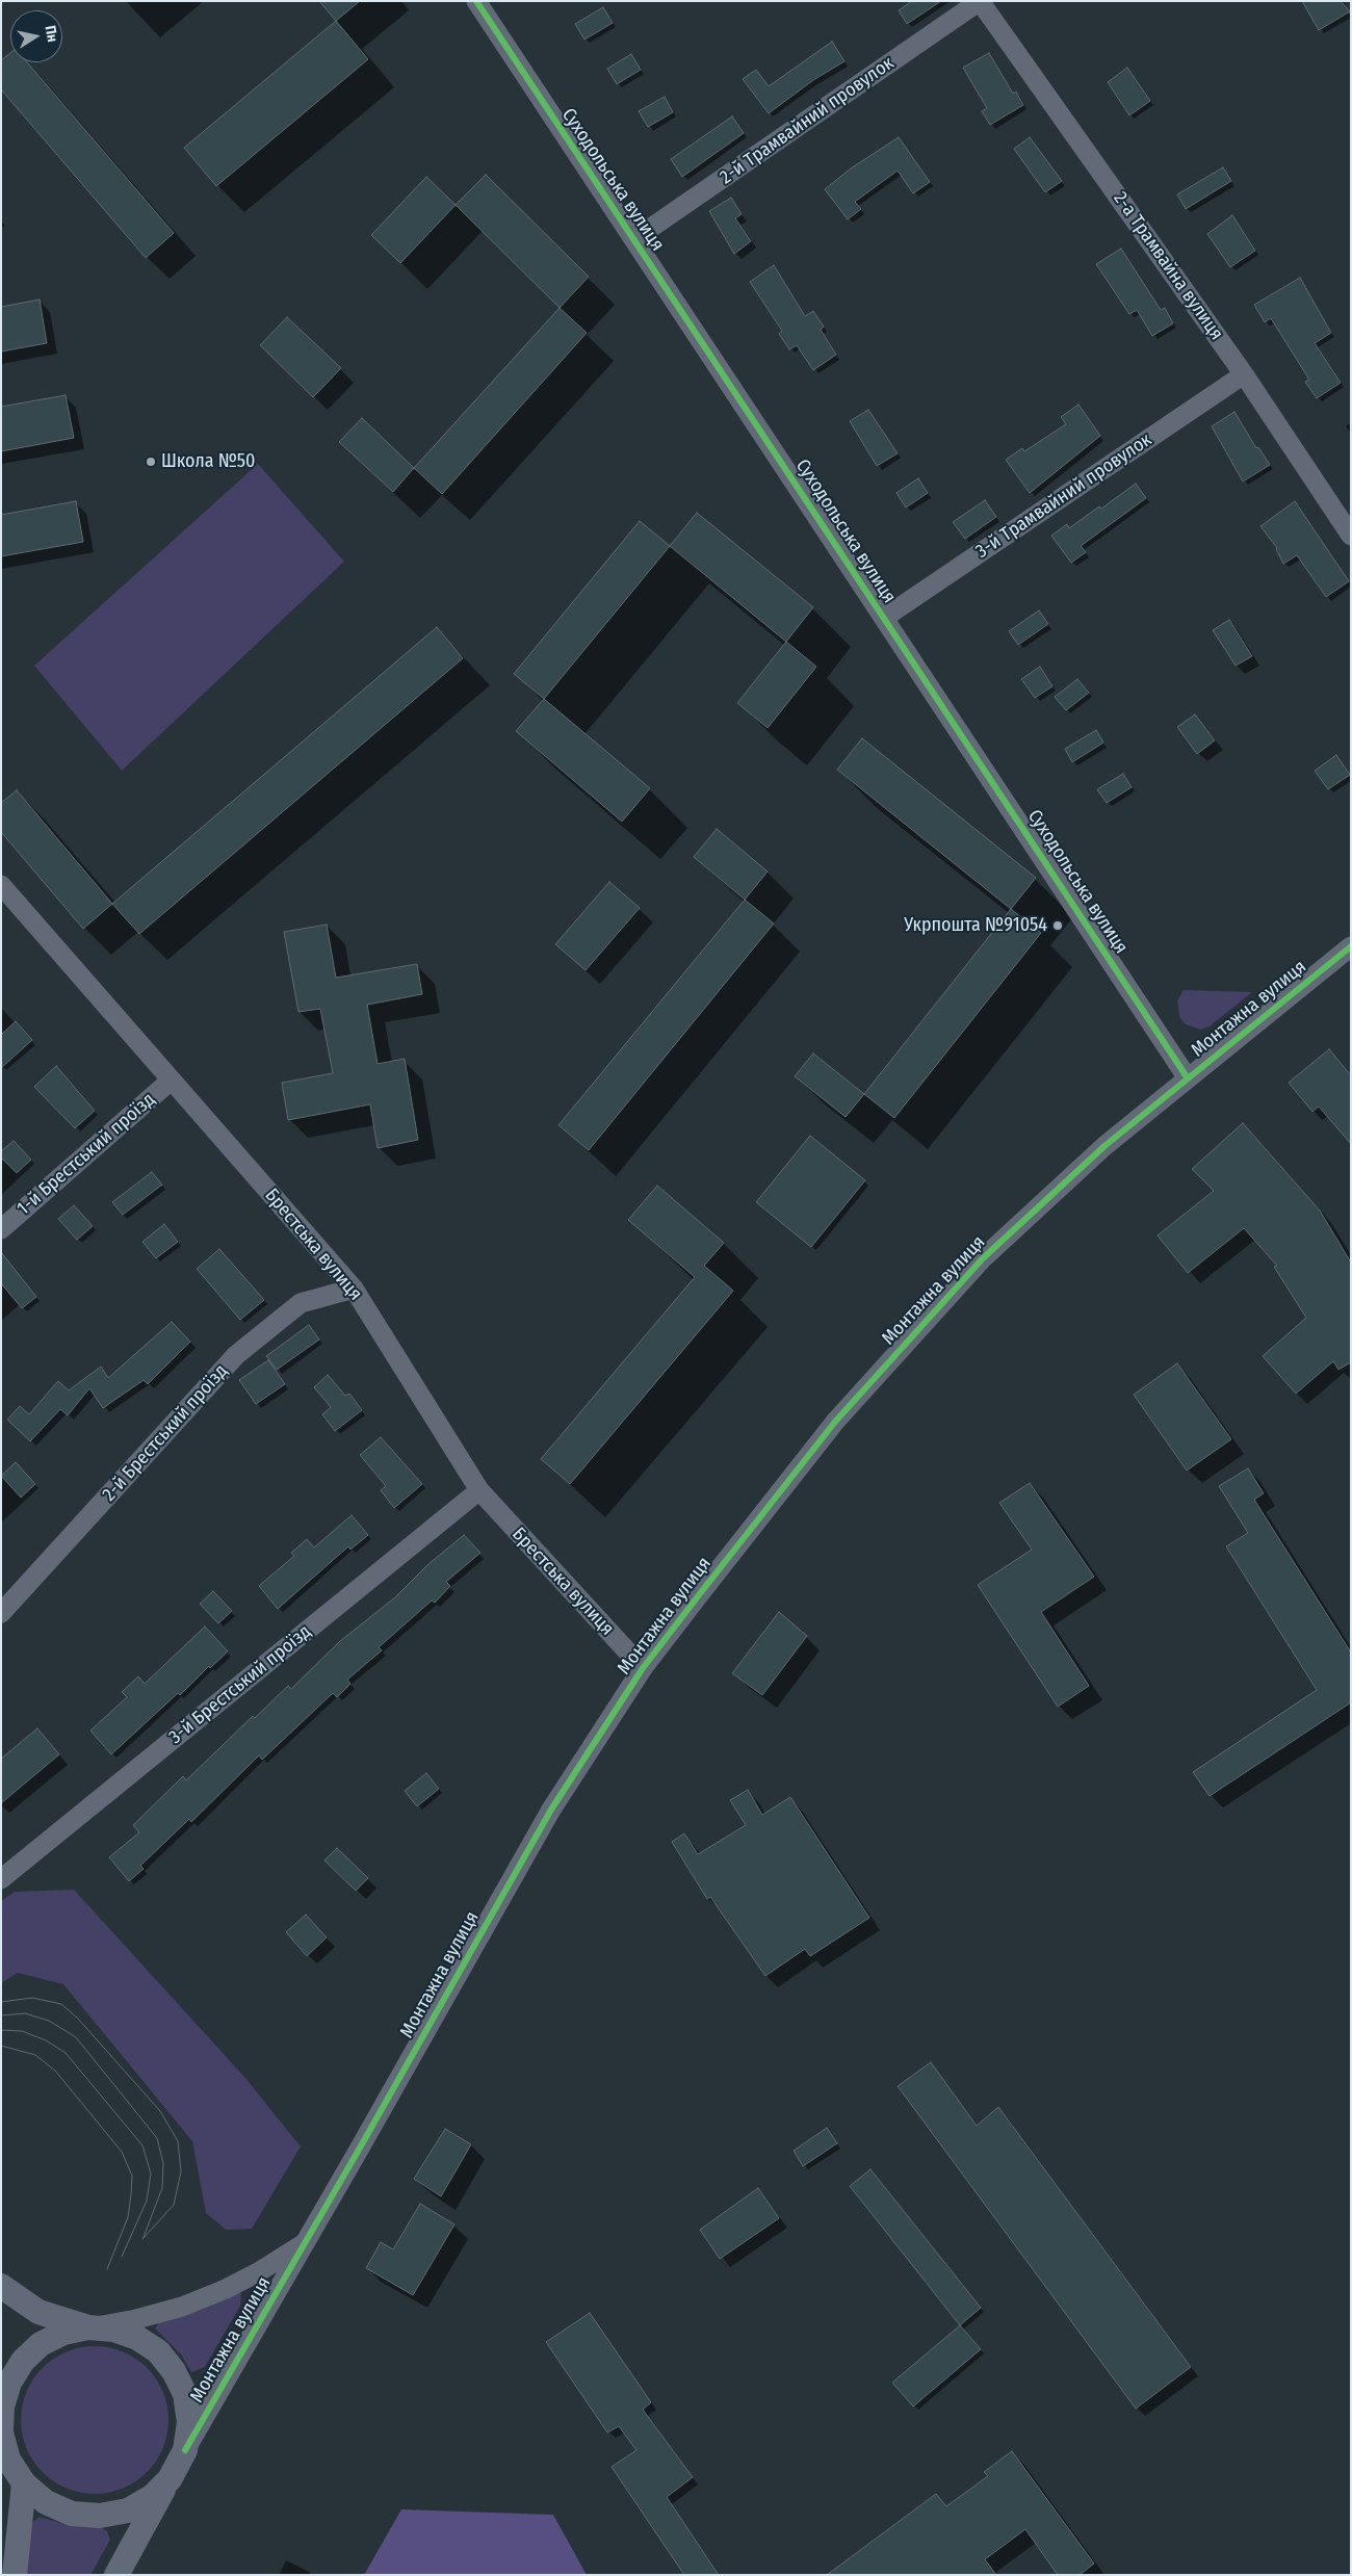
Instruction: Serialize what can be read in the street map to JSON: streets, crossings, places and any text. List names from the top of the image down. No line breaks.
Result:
{"streets":{"street":["2-й Трамвайний провулок","Суходольська вулиця","2-а Трамвайна вулиця","3-й Трамвайний провулок","Монтажна вулиця","1-й Брестський проїзд","Брестська вулиця","2-й Брестський проїзд","3-й Брестський проїзд"]},"crossings":[["2-й Трамвайний провулок","Суходольська вулиця"],["2-й Трамвайний провулок","2-а Трамвайна вулиця"],["Суходольська вулиця","3-й Трамвайний провулок"],["Суходольська вулиця","Монтажна вулиця"],["2-а Трамвайна вулиця","3-й Трамвайний провулок"],["Монтажна вулиця","Брестська вулиця"],["1-й Брестський проїзд","Брестська вулиця"],["Брестська вулиця","2-й Брестський проїзд"],["Брестська вулиця","3-й Брестський проїзд"]],"places":["Школа №50","Укрпошта №91054"],"north":"right"}
